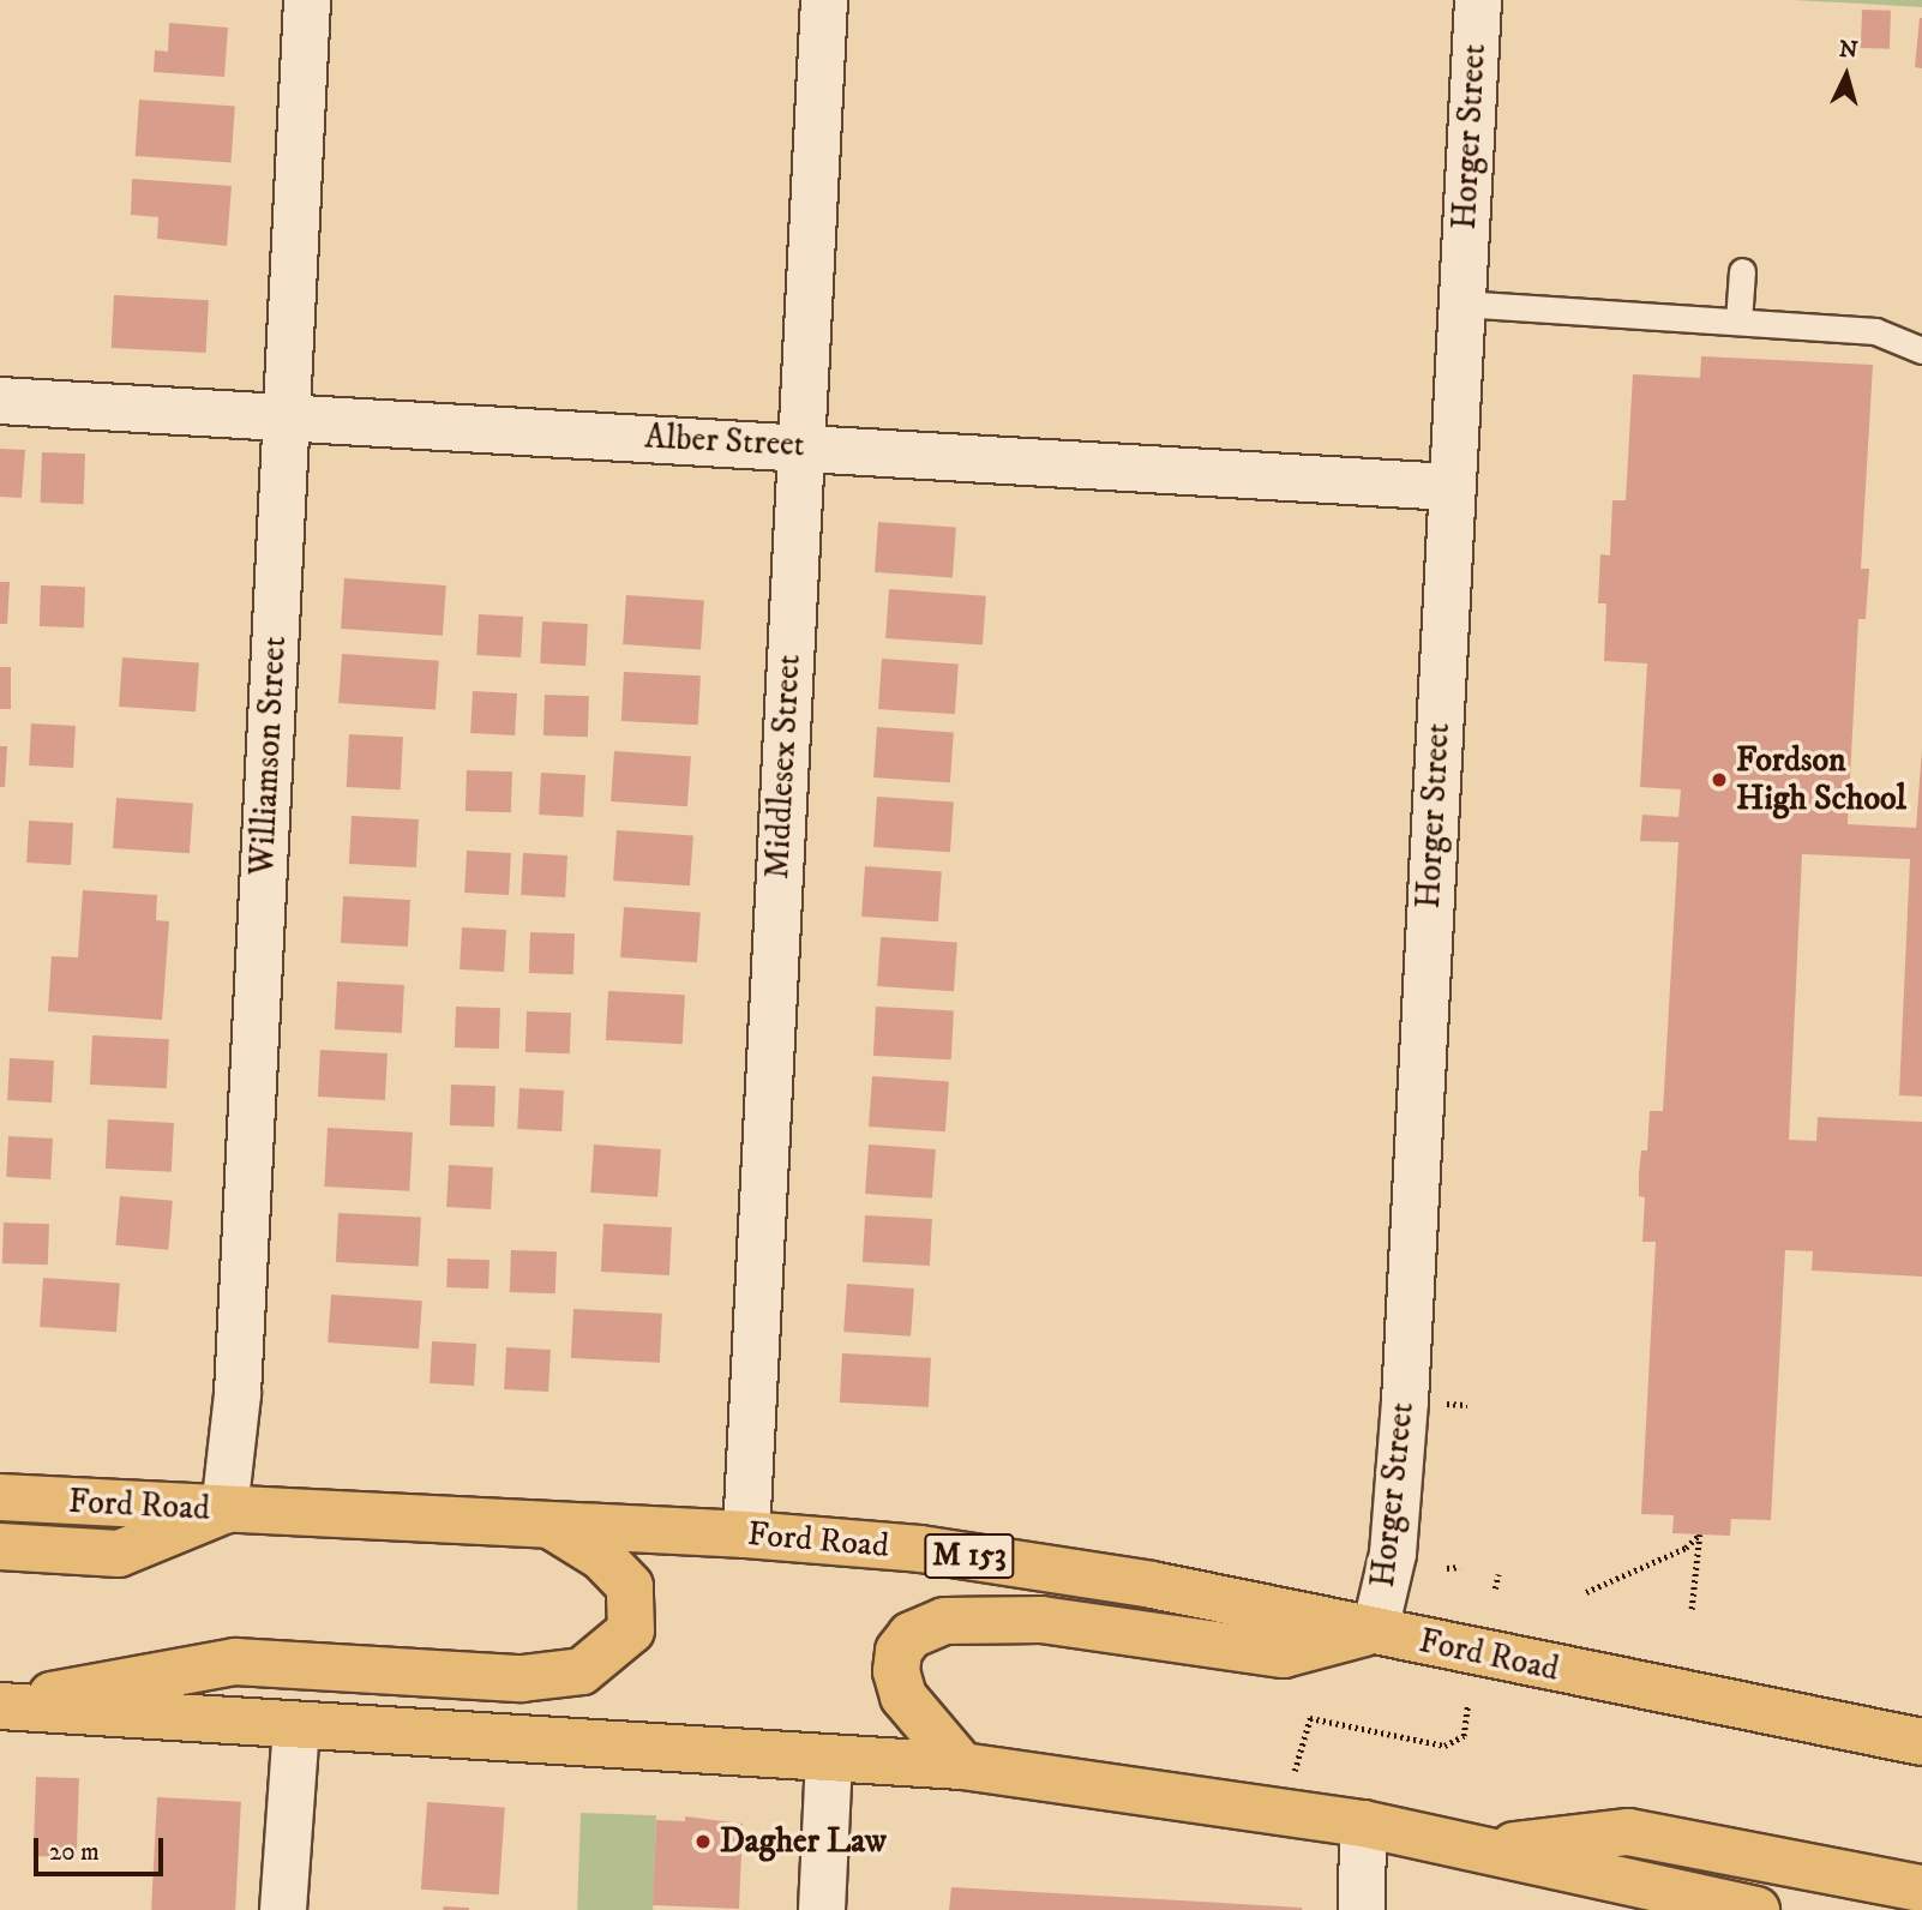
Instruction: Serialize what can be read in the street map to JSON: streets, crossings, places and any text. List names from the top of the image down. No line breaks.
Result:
{"streets":{"main road":["Ford Road","M 153"],"street":["Horger Street","Alber Street","Williamson Street","Middlesex Street"]},"crossings":[["Horger Street","Alber Street"],["Horger Street","Ford Road"],["Alber Street","Williamson Street"],["Alber Street","Middlesex Street"],["Williamson Street","Ford Road"],["Middlesex Street","Ford Road"]],"places":["Fordson High School","Dagher Law"],"scale_bar":"20 m","north":"top"}
